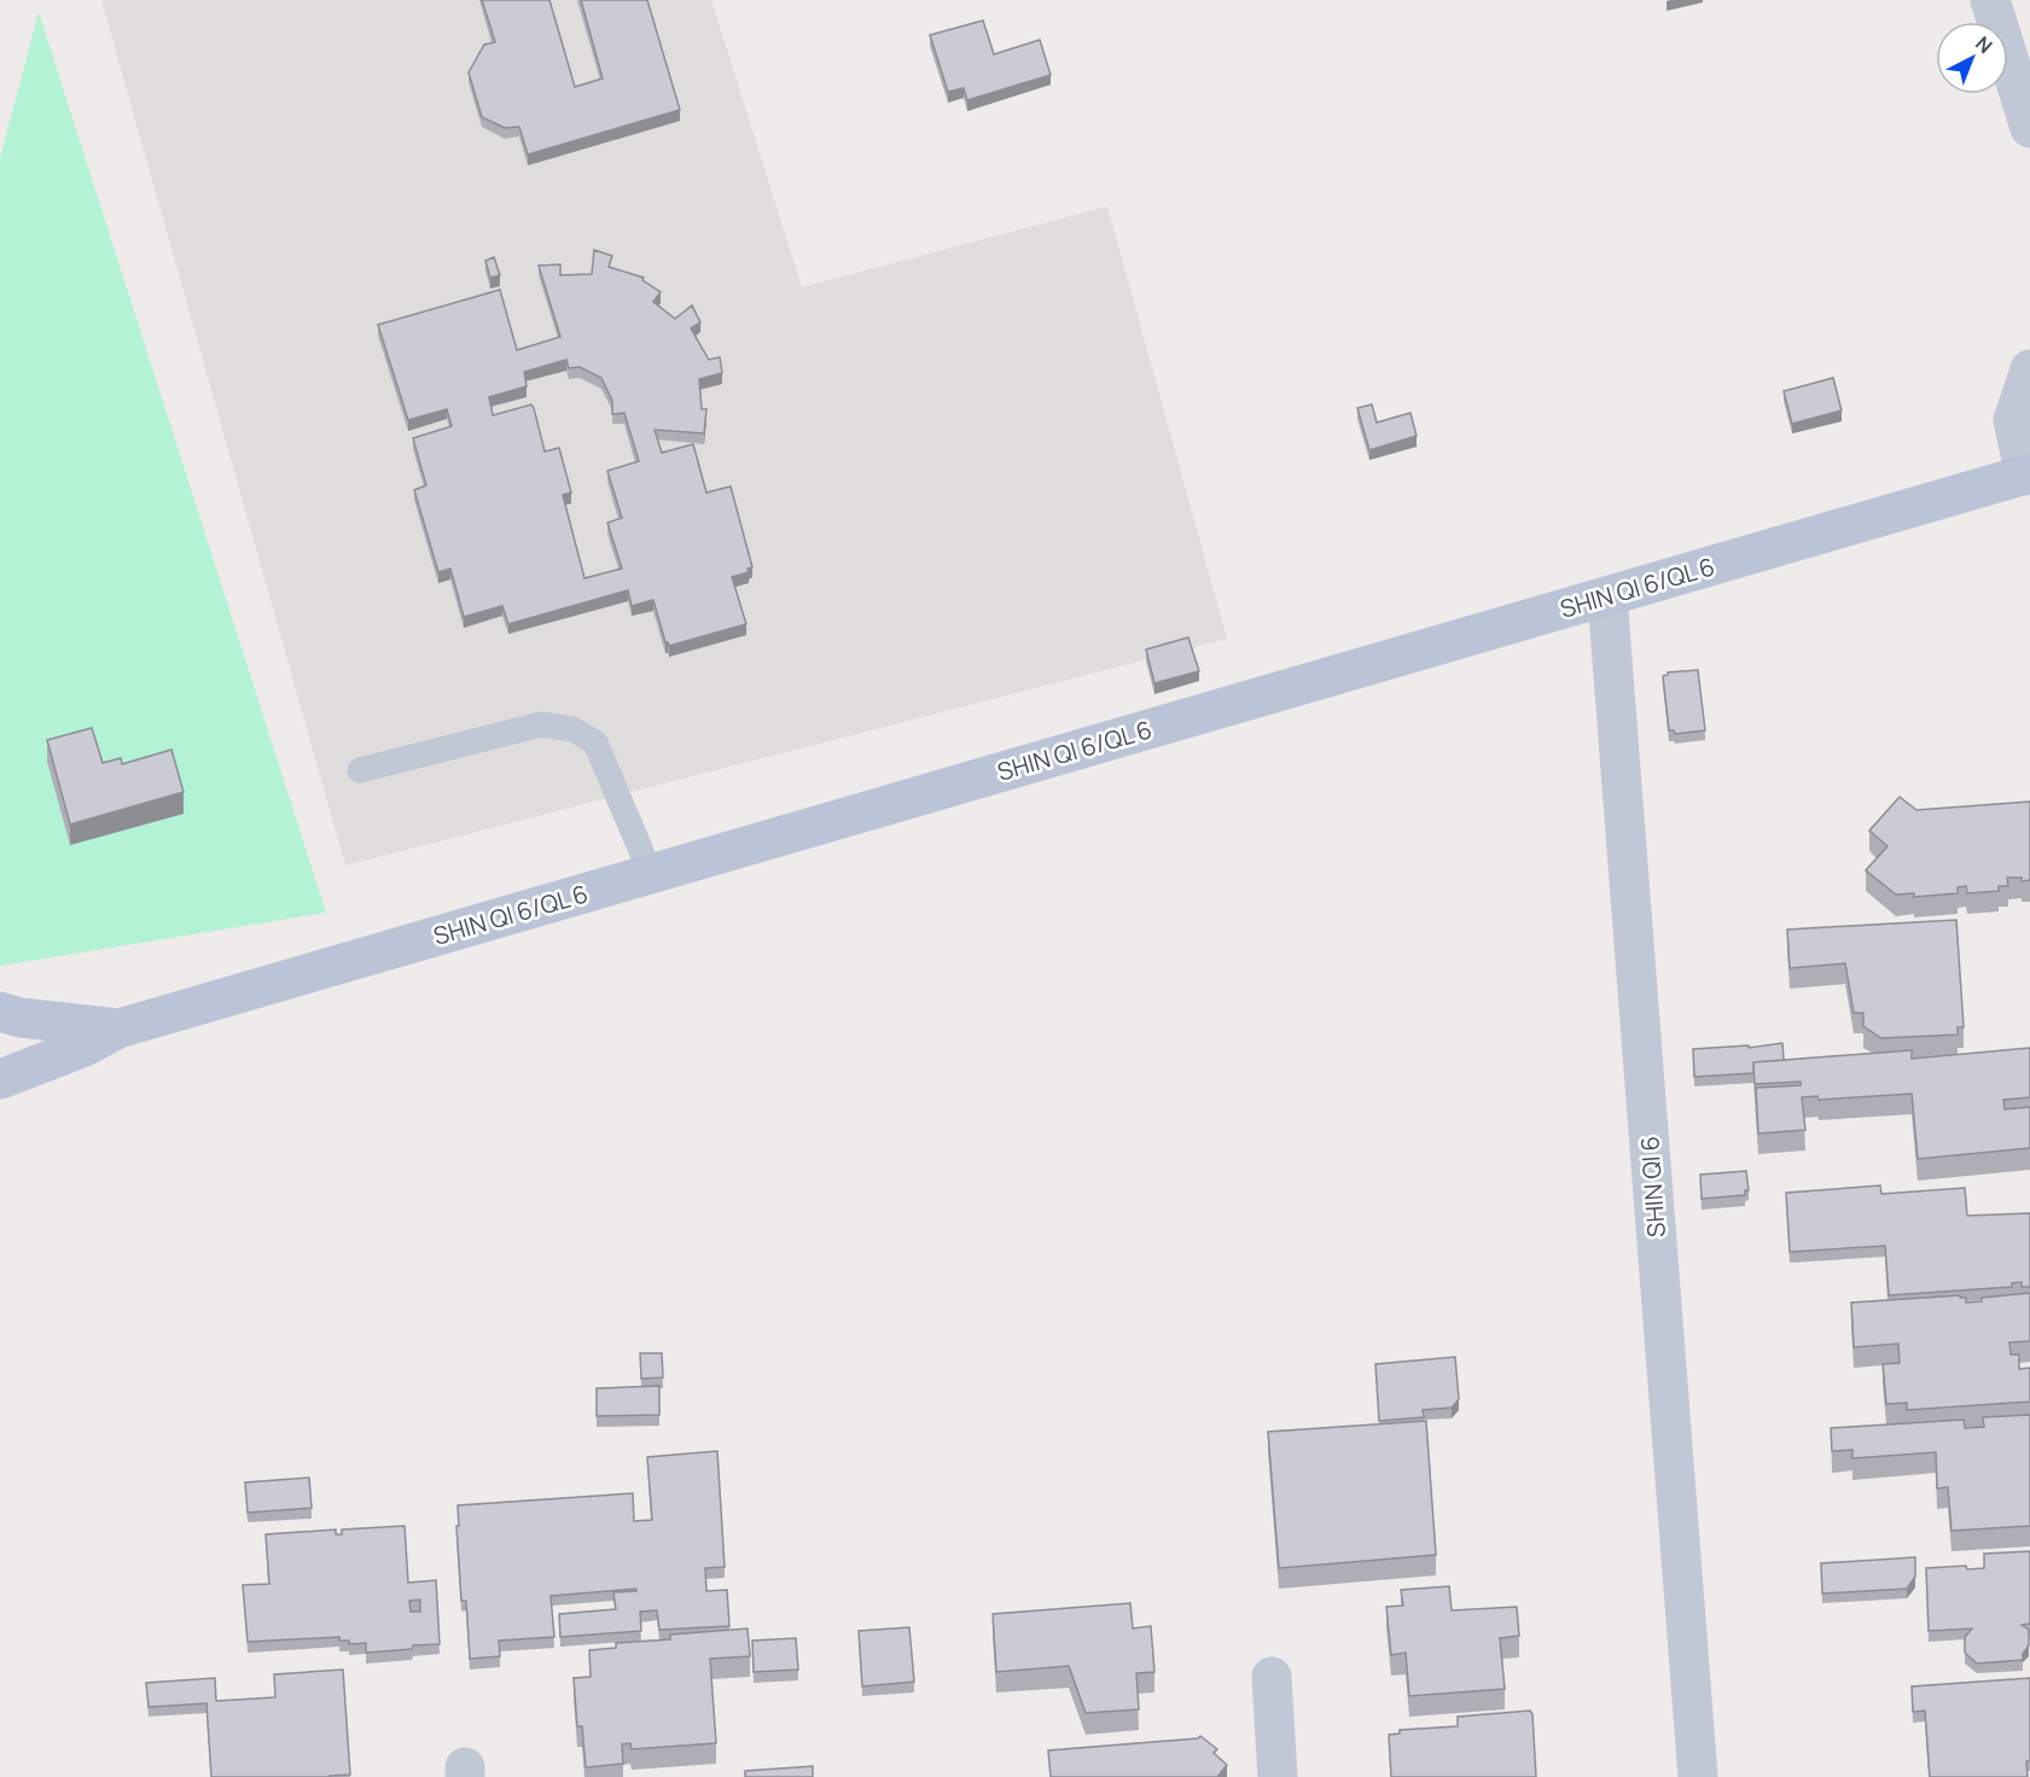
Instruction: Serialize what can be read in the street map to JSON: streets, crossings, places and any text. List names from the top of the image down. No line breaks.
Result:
{"streets":{"street":["SHIN QI 6/QL 6","SHIN QI 6"]},"crossings":[["SHIN QI 6/QL 6","SHIN QI 6"]],"north":"top right"}
